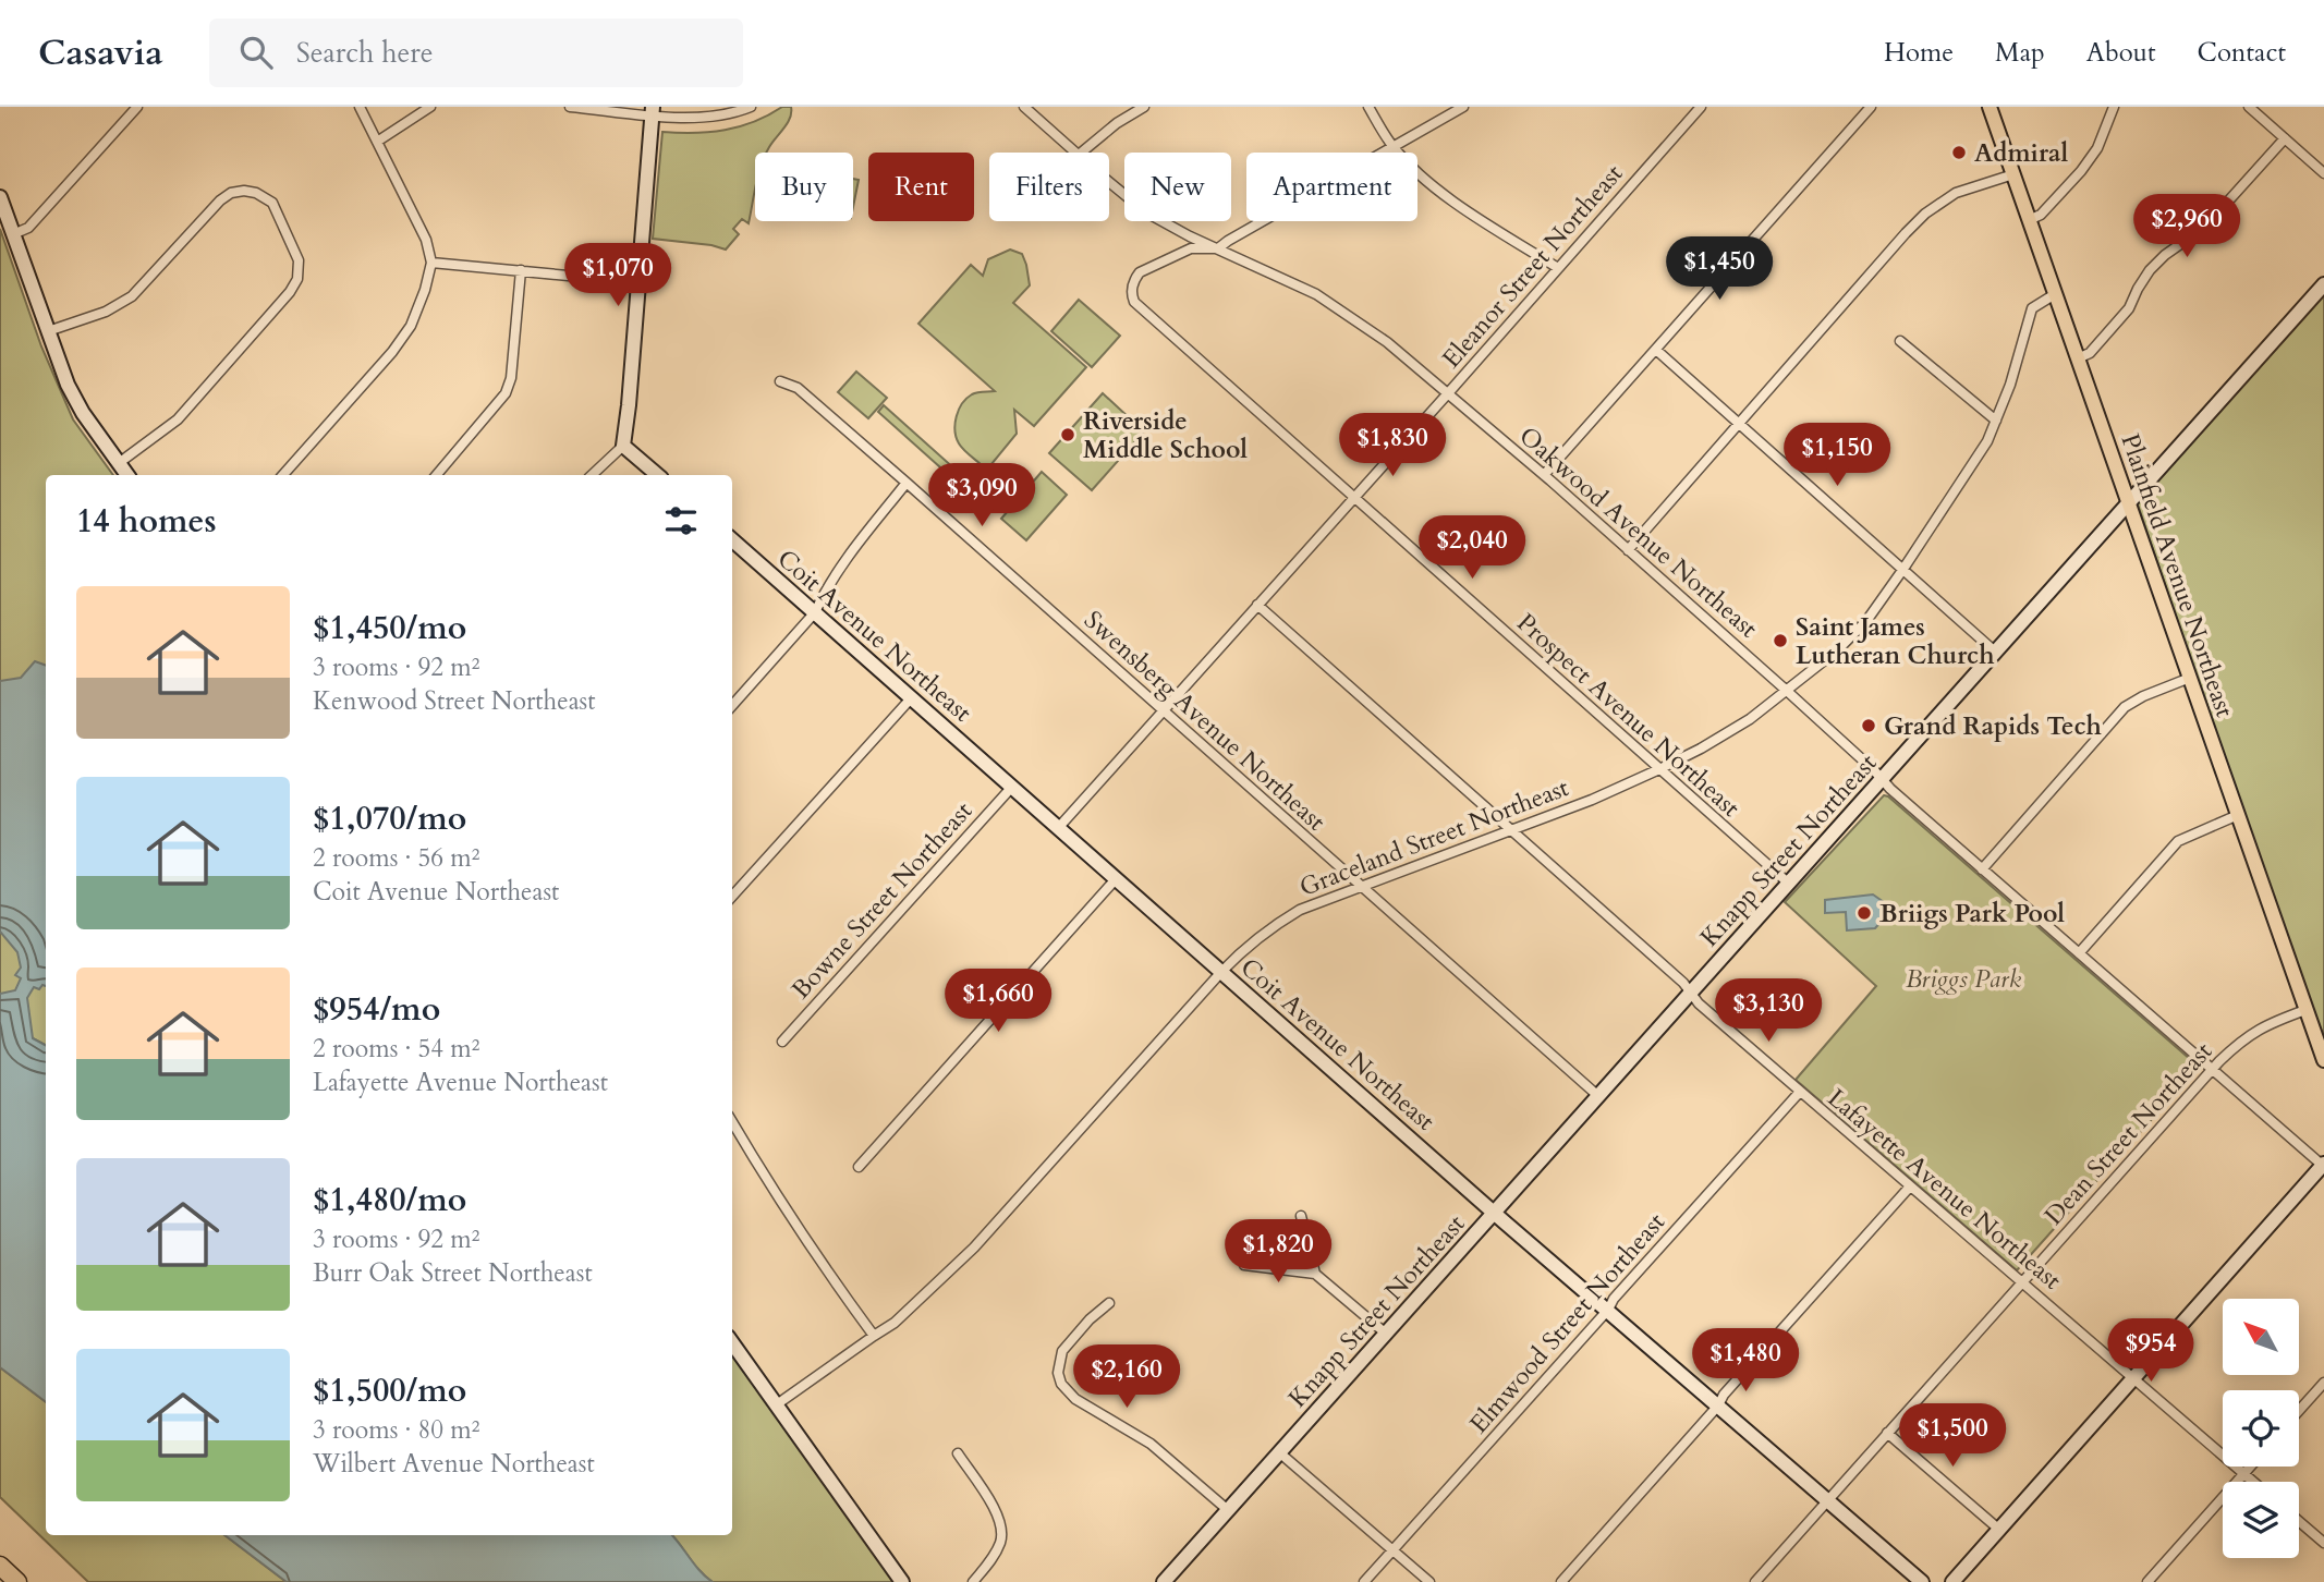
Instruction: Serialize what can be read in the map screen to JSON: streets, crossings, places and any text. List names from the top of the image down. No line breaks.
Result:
{"streets":{"main road":["Plainfield Avenue Northeast"],"street":["Eleanor Street Northeast","Oakwood Avenue Northeast","Coit Avenue Northeast","Prospect Avenue Northeast","Swensberg Avenue Northeast","Graceland Street Northeast","Knapp Street Northeast","Bowne Street Northeast","Dean Street Northeast","Lafayette Avenue Northeast","Elmwood Street Northeast"]},"crossings":[["Eleanor Street Northeast","Oakwood Avenue Northeast"],["Eleanor Street Northeast","Coit Avenue Northeast"],["Eleanor Street Northeast","Prospect Avenue Northeast"],["Eleanor Street Northeast","Swensberg Avenue Northeast"],["Eleanor Street Northeast","Lafayette Avenue Northeast"],["Oakwood Avenue Northeast","Prospect Avenue Northeast"],["Oakwood Avenue Northeast","Graceland Street Northeast"],["Oakwood Avenue Northeast","Knapp Street Northeast"],["Oakwood Avenue Northeast","Dean Street Northeast"],["Plainfield Avenue Northeast","Graceland Street Northeast"],["Plainfield Avenue Northeast","Knapp Street Northeast"],["Plainfield Avenue Northeast","Dean Street Northeast"],["Coit Avenue Northeast","Graceland Street Northeast"],["Coit Avenue Northeast","Knapp Street Northeast"],["Coit Avenue Northeast","Bowne Street Northeast"],["Coit Avenue Northeast","Dean Street Northeast"],["Coit Avenue Northeast","Elmwood Street Northeast"],["Prospect Avenue Northeast","Graceland Street Northeast"],["Prospect Avenue Northeast","Knapp Street Northeast"],["Swensberg Avenue Northeast","Graceland Street Northeast"],["Swensberg Avenue Northeast","Knapp Street Northeast"],["Graceland Street Northeast","Lafayette Avenue Northeast"],["Knapp Street Northeast","Lafayette Avenue Northeast"],["Dean Street Northeast","Lafayette Avenue Northeast"],["Lafayette Avenue Northeast","Elmwood Street Northeast"]],"parks":["Briggs Park"],"places":["Admiral","Riverside Middle School","Saint James Lutheran Church","Grand Rapids Tech","Briigs Park Pool"],"north":"top left","page":{"header":"Casavia","search":"Search here","nav":["Home","Map","About","Contact"],"chip":["Buy","Rent","Filters","New","Apartment"],"price":["$2,960","$1,450","$1,070","$1,830","$1,150","$3,090","$2,040","$1,660","$3,130","$1,820","$954","$1,480","$2,160","$1,500"],"heading":"14 homes","list":[{"name":"$1,450/mo","note":"3 rooms · 92 m² · Kenwood Street Northeast"},{"name":"$1,070/mo","note":"2 rooms · 56 m² · Coit Avenue Northeast"},{"name":"$954/mo","note":"2 rooms · 54 m² · Lafayette Avenue Northeast"},{"name":"$1,480/mo","note":"3 rooms · 92 m² · Burr Oak Street Northeast"},{"name":"$1,500/mo","note":"3 rooms · 80 m² · Wilbert Avenue Northeast"}]}}
